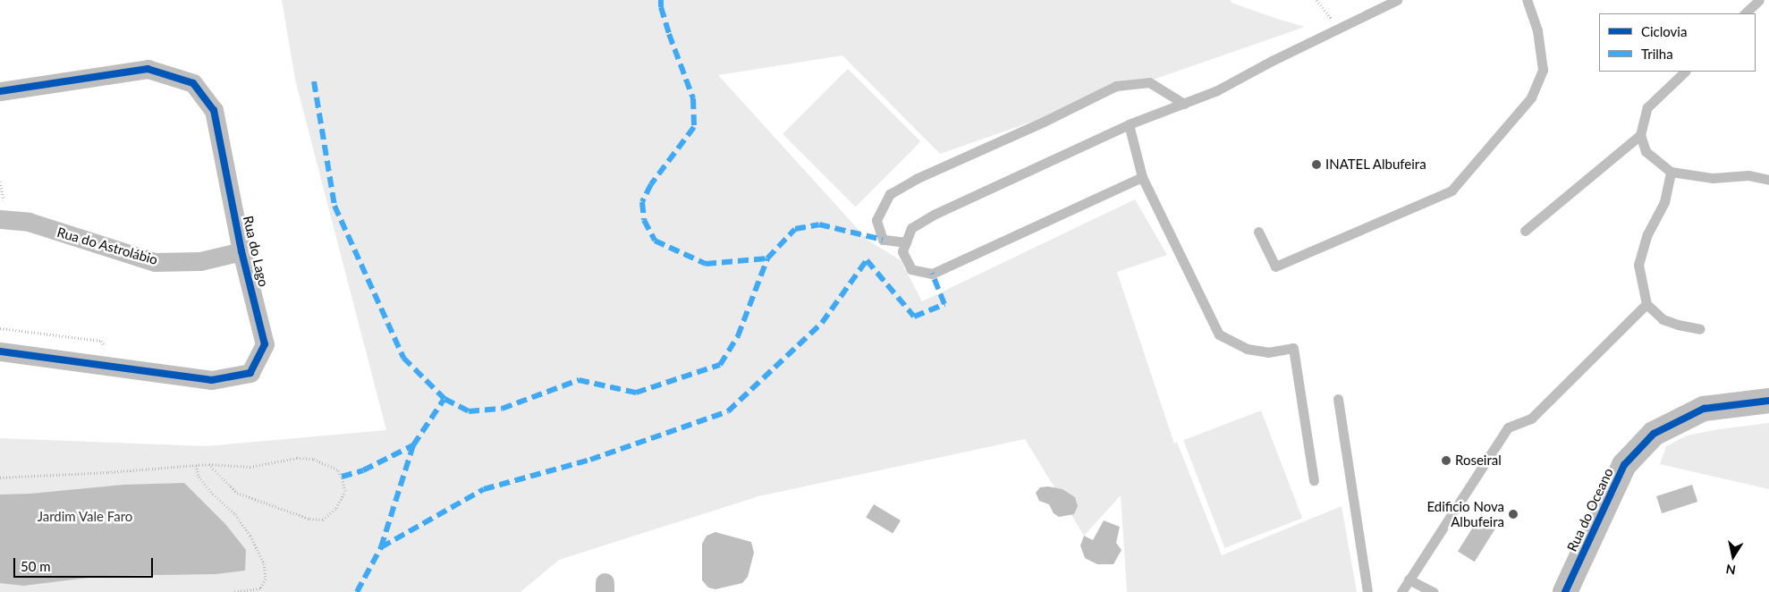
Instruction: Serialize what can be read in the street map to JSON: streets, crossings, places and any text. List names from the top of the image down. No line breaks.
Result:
{"streets":{"street":["Rua do Astrolábio","Rua do Lago","Rua do Oceano"]},"crossings":[["Rua do Astrolábio","Rua do Lago"]],"parks":["Jardim Vale Faro"],"places":["INATEL Albufeira","Roseiral","Edificio Nova Albufeira"],"legend":["Ciclovia","Trilha"],"scale_bar":"50 m","north":"bottom"}
